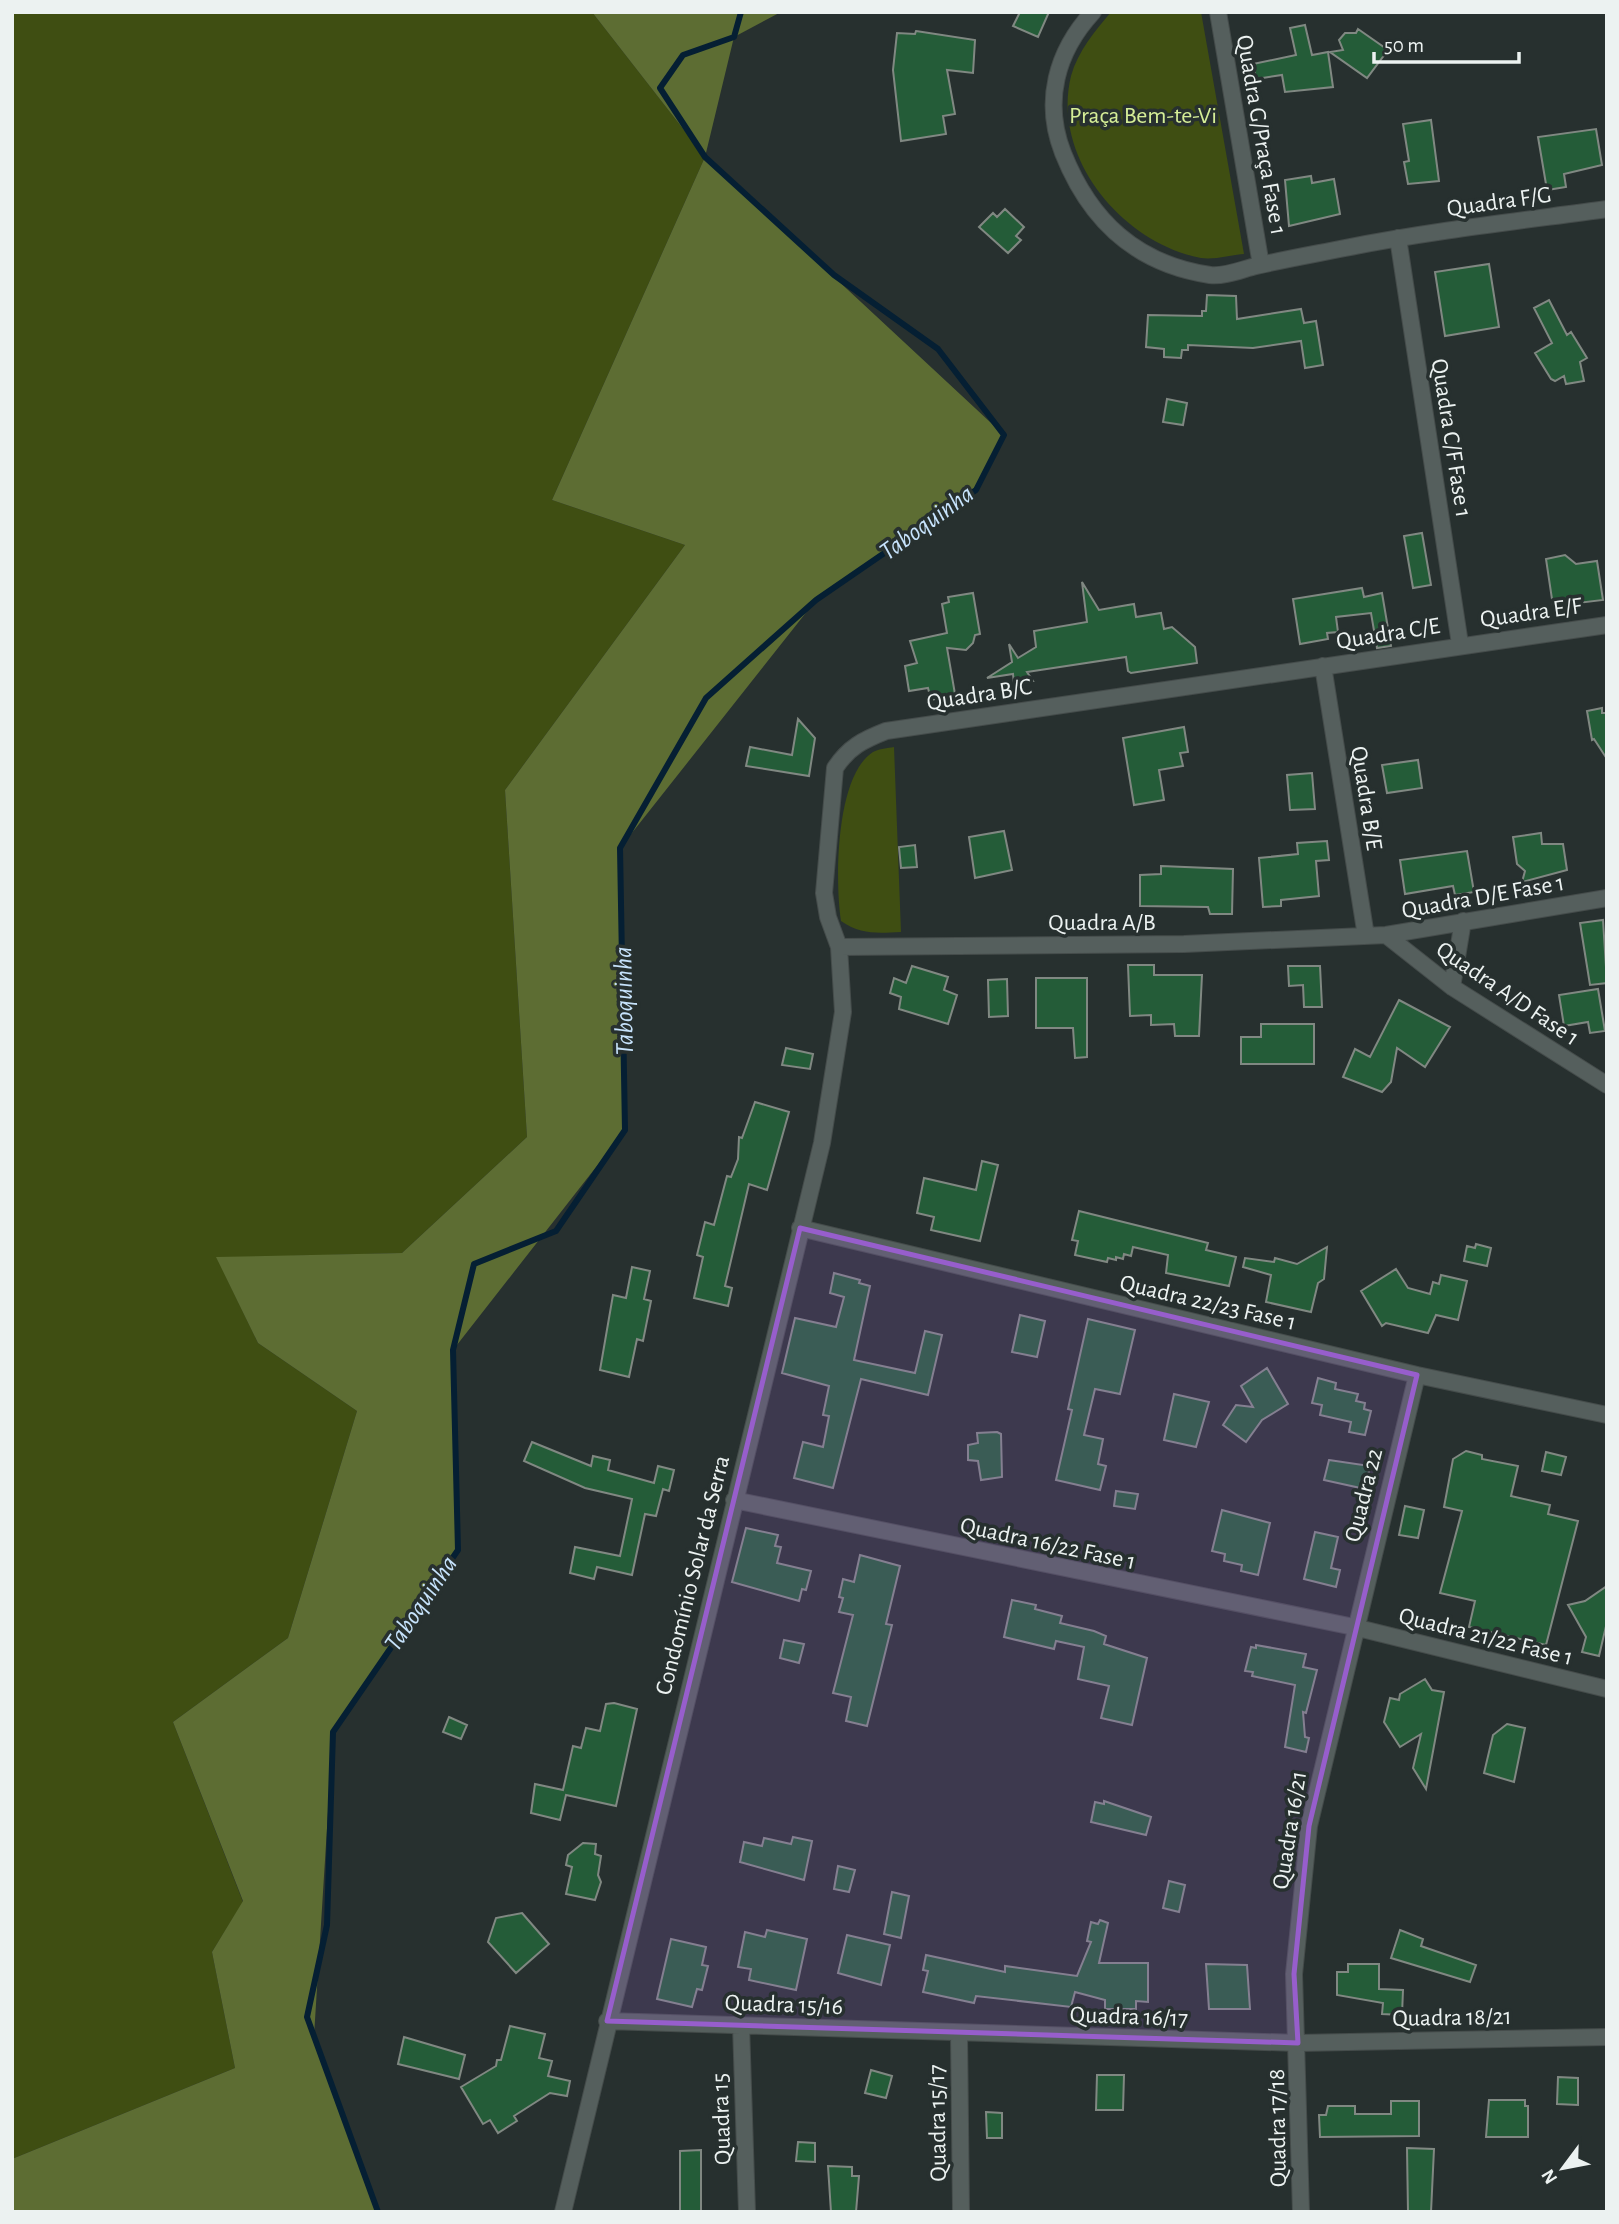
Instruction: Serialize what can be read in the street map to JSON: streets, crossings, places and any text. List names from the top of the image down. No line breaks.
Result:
{"streets":{"street":["Quadra G/Praça Fase 1","Quadra F/G","Quadra C/F Fase 1","Quadra E/F","Quadra C/E","Quadra B/C","Quadra B/E","Quadra D/E Fase 1","Quadra A/B","Quadra A/D Fase 1","Quadra 22/23 Fase 1","Quadra 22","Quadra 16/22 Fase 1","Condomínio Solar da Serra","Quadra 21/22 Fase 1","Quadra 16/21","Quadra 15/16","Quadra 16/17","Quadra 18/21","Quadra 15","Quadra 15/17","Quadra 17/18"]},"crossings":[["Quadra G/Praça Fase 1","Quadra F/G"],["Quadra F/G","Quadra C/F Fase 1"],["Quadra C/F Fase 1","Quadra E/F"],["Quadra C/F Fase 1","Quadra C/E"],["Quadra E/F","Quadra C/E"],["Quadra C/E","Quadra B/C"],["Quadra C/E","Quadra B/E"],["Quadra B/C","Quadra B/E"],["Quadra B/C","Quadra A/B"],["Quadra B/C","Condomínio Solar da Serra"],["Quadra B/E","Quadra D/E Fase 1"],["Quadra B/E","Quadra A/B"],["Quadra D/E Fase 1","Quadra A/B"],["Quadra D/E Fase 1","Quadra A/D Fase 1"],["Quadra A/B","Condomínio Solar da Serra"],["Quadra 22/23 Fase 1","Quadra 22"],["Quadra 22/23 Fase 1","Condomínio Solar da Serra"],["Quadra 22","Quadra 16/22 Fase 1"],["Quadra 22","Quadra 21/22 Fase 1"],["Quadra 22","Quadra 16/21"],["Quadra 16/22 Fase 1","Condomínio Solar da Serra"],["Quadra 16/22 Fase 1","Quadra 21/22 Fase 1"],["Quadra 16/22 Fase 1","Quadra 16/21"],["Condomínio Solar da Serra","Quadra 15/16"],["Quadra 21/22 Fase 1","Quadra 16/21"],["Quadra 16/21","Quadra 16/17"],["Quadra 16/21","Quadra 18/21"],["Quadra 16/21","Quadra 17/18"],["Quadra 15/16","Quadra 16/17"],["Quadra 15/16","Quadra 15"],["Quadra 15/16","Quadra 15/17"],["Quadra 16/17","Quadra 18/21"],["Quadra 16/17","Quadra 15/17"],["Quadra 16/17","Quadra 17/18"],["Quadra 18/21","Quadra 17/18"]],"water":["Taboquinha"],"parks":["Praça Bem-te-Vi"],"scale_bar":"50 m","north":"bottom left"}
